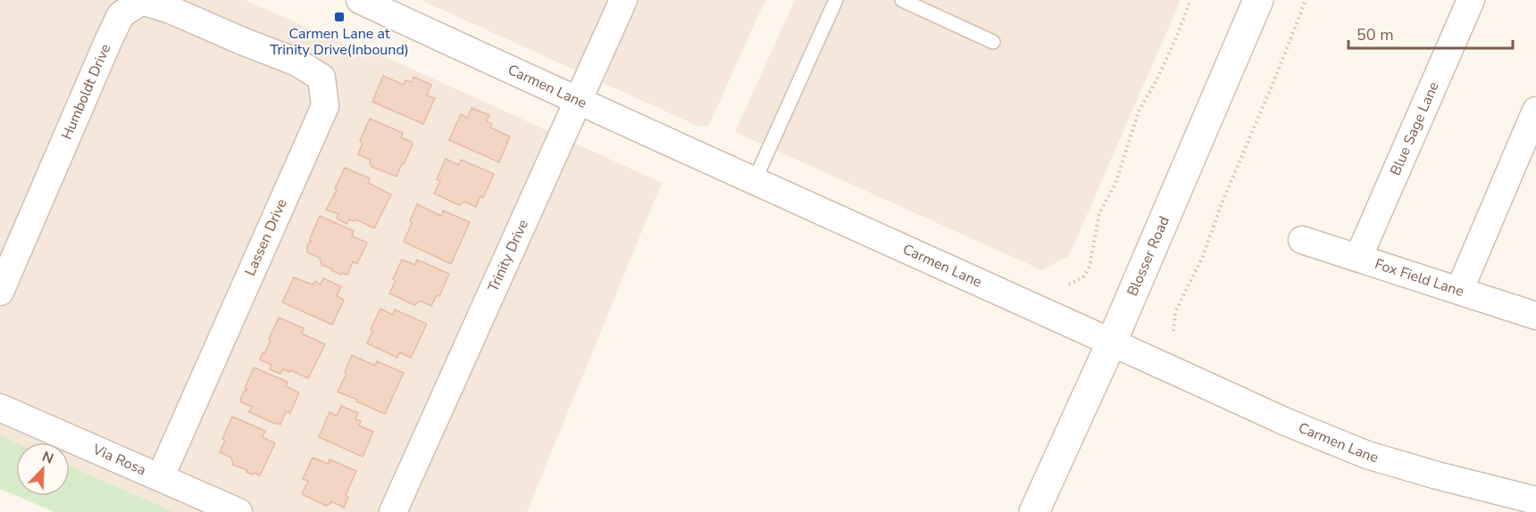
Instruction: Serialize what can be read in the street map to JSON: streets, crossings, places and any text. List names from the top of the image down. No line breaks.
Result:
{"streets":{"main road":["Blosser Road"],"street":["Carmen Lane","Humboldt Drive","Blue Sage Lane","Lassen Drive","Trinity Drive","Fox Field Lane","Via Rosa"]},"crossings":[["Carmen Lane","Trinity Drive"],["Carmen Lane","Blosser Road"],["Humboldt Drive","Lassen Drive"],["Blue Sage Lane","Fox Field Lane"],["Lassen Drive","Via Rosa"]],"places":{"transit":["Carmen Lane at Trinity Drive(Inbound)"]},"scale_bar":"50 m","north":"top right"}
